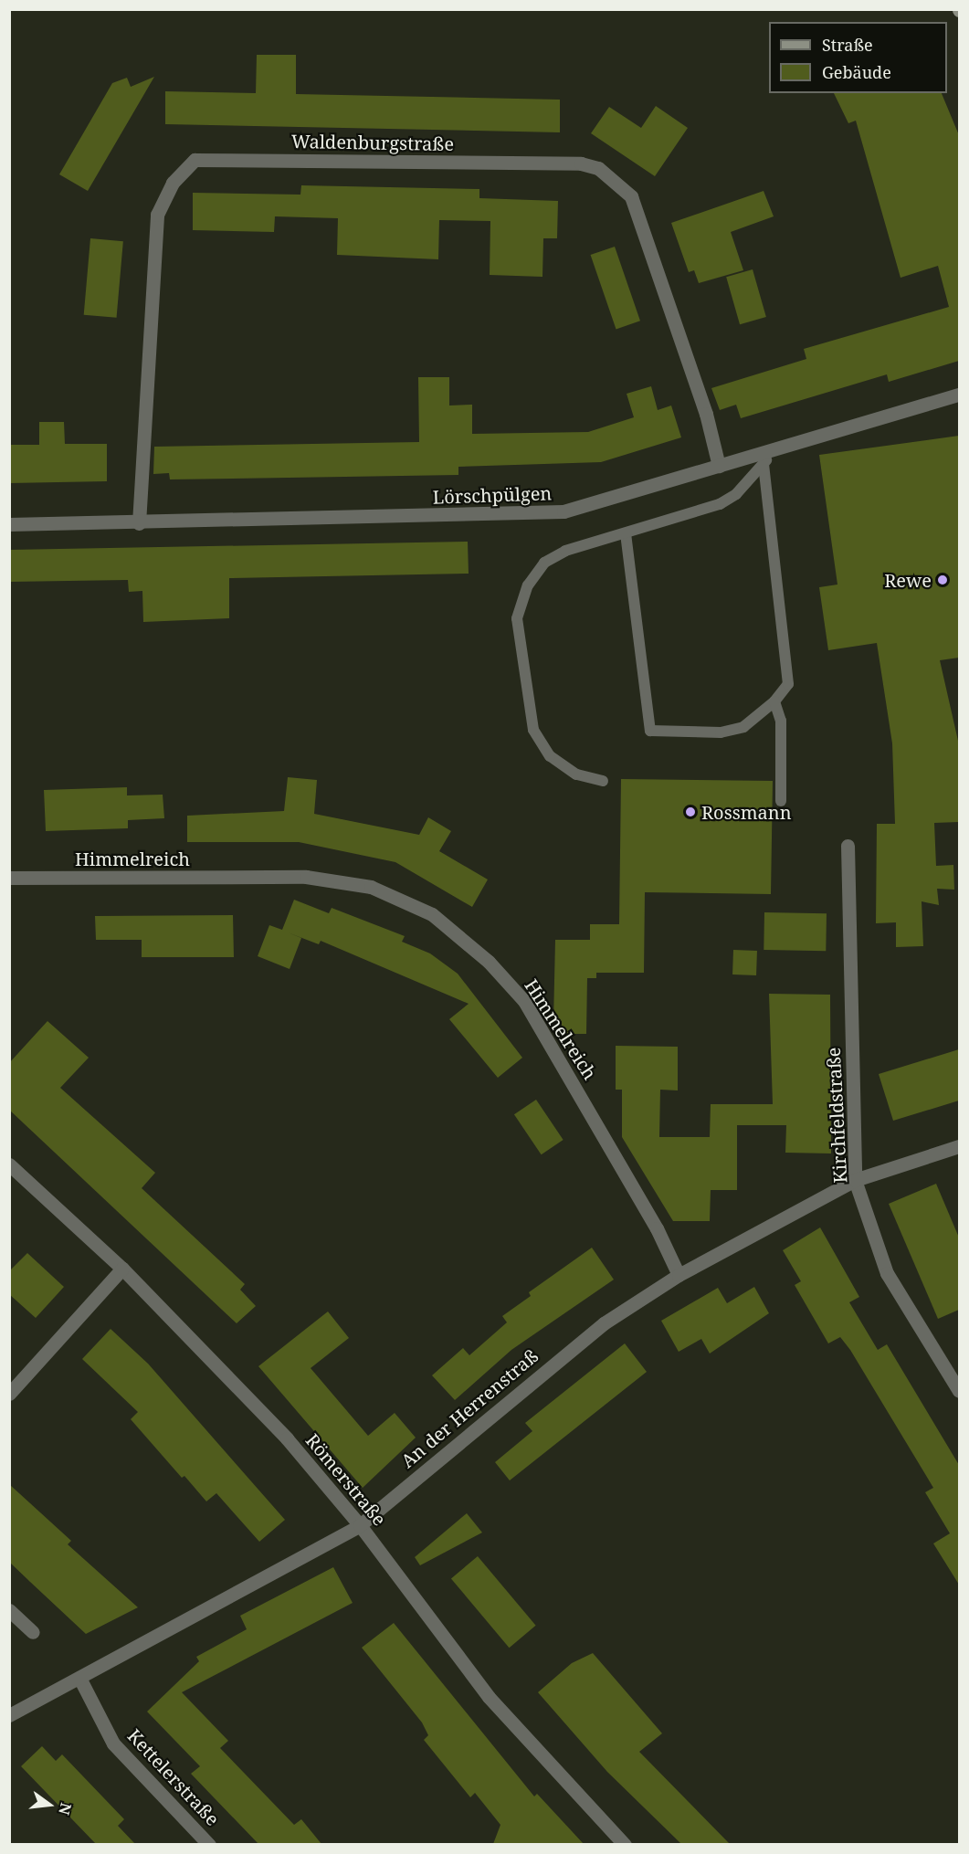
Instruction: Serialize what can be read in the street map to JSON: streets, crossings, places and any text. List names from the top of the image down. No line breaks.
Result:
{"streets":{"street":["Waldenburgstraße","Lörschpülgen","Himmelreich","Kirchfeldstraße","An der Herrenstraß","Römerstraße","Kettelerstraße"]},"crossings":[["Waldenburgstraße","Lörschpülgen"],["Himmelreich","An der Herrenstraß"],["Kirchfeldstraße","An der Herrenstraß"],["An der Herrenstraß","Römerstraße"],["An der Herrenstraß","Kettelerstraße"]],"places":["Rewe","Rossmann"],"legend":["Straße","Gebäude"],"north":"right"}
